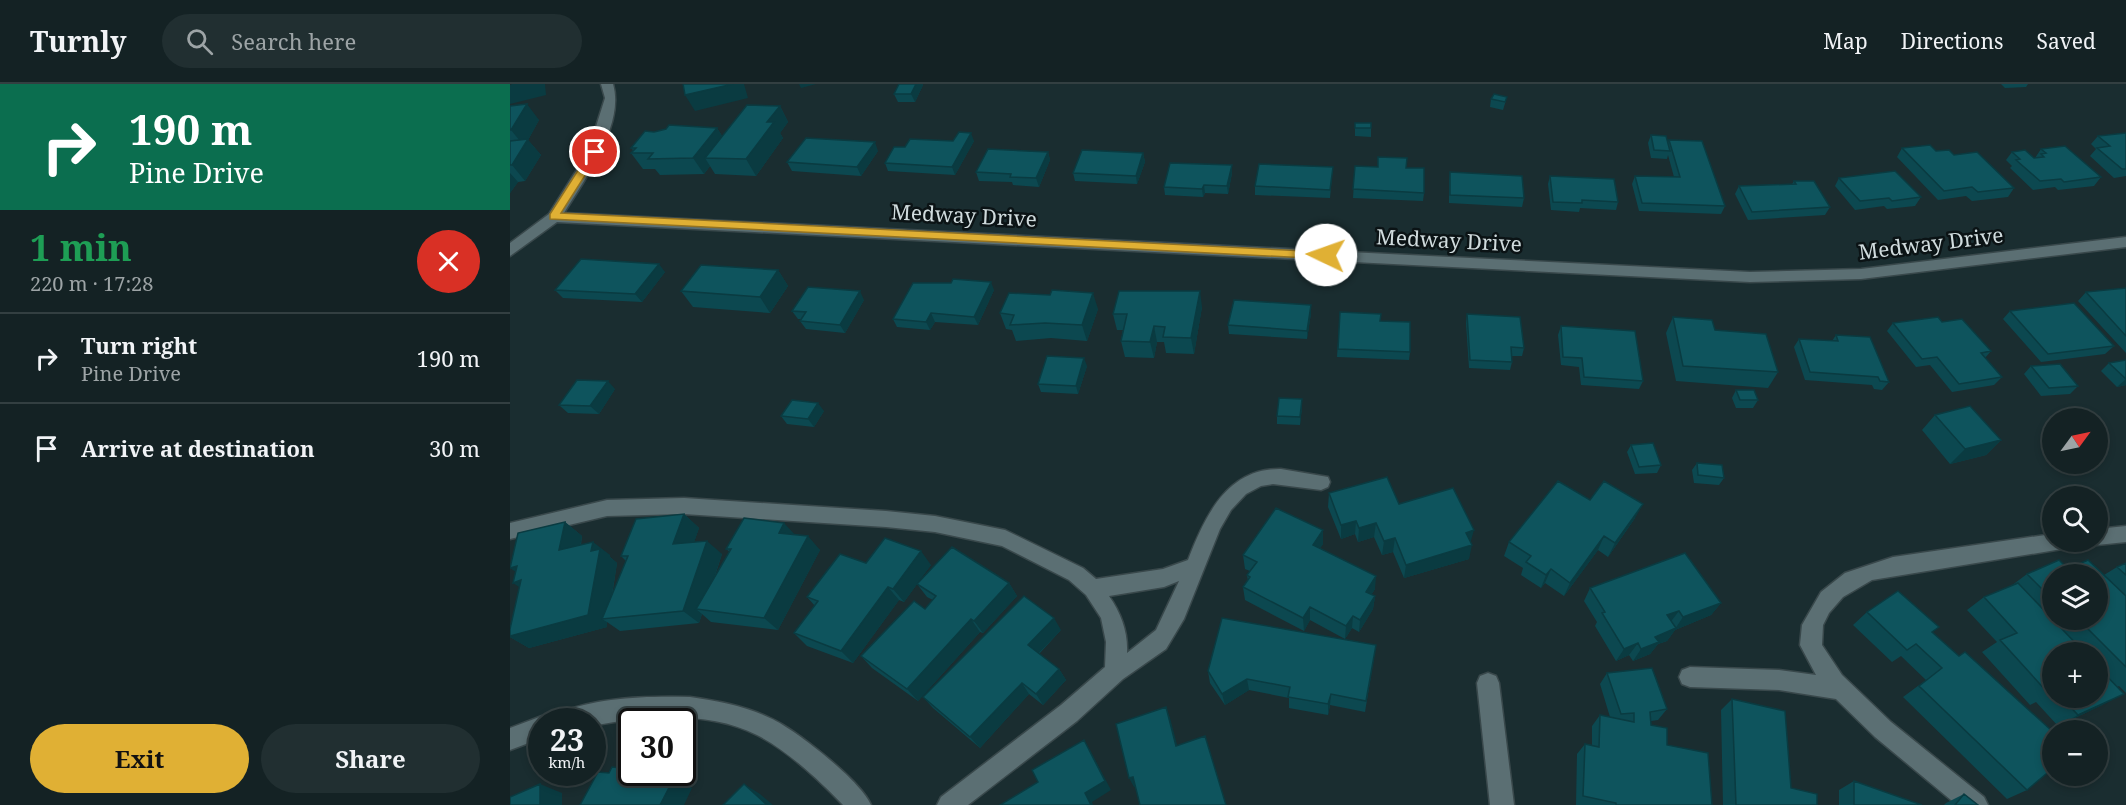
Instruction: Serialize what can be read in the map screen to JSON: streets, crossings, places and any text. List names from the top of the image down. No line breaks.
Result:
{"streets":{"street":["Medway Drive"]},"north":"top right","page":{"header":"Turnly","search":"Search here","nav":["Map","Directions","Saved"],"turn":["190 m","Pine Drive"],"heading":["1 min","220 m · 17:28"],"list":[{"name":"Turn right","note":"Pine Drive","value":"190 m"},{"name":"Arrive at destination","value":"30 m"}],"map_buttons":["+","−"],"speed":"23 km/h","limit":"30","buttons":["Exit","Share"]}}
